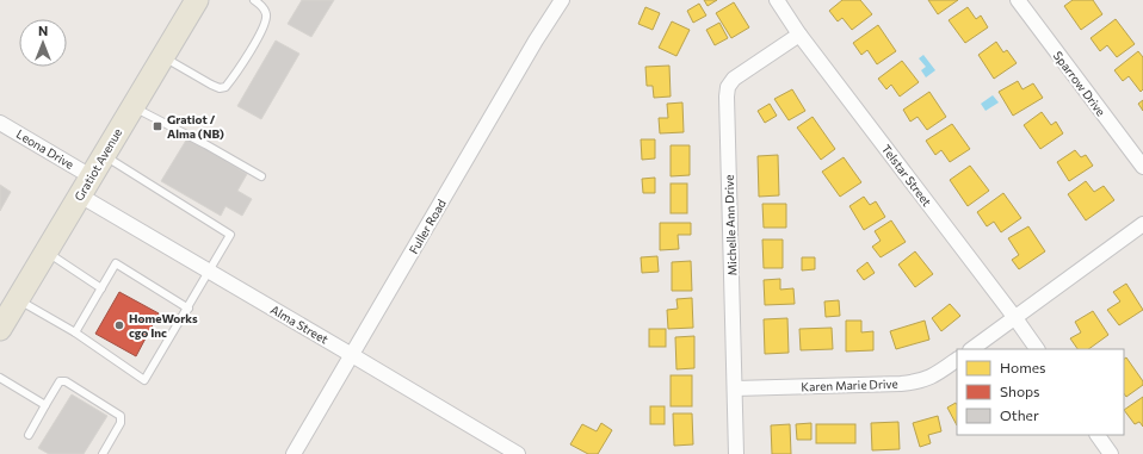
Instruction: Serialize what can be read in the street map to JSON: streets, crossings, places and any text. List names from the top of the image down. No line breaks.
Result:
{"streets":{"main road":["Gratiot Avenue"],"street":["Sparrow Drive","Leona Drive","Telstar Street","Michelle Ann Drive","Fuller Road","Alma Street","Karen Marie Drive"]},"crossings":[["Leona Drive","Gratiot Avenue"],["Gratiot Avenue","Alma Street"],["Telstar Street","Michelle Ann Drive"],["Michelle Ann Drive","Karen Marie Drive"],["Fuller Road","Alma Street"]],"places":{"transit":["Gratiot / Alma (NB)"],"other":["HomeWorks cgo Inc"]},"legend":["Homes","Shops","Other"],"north":"top"}
